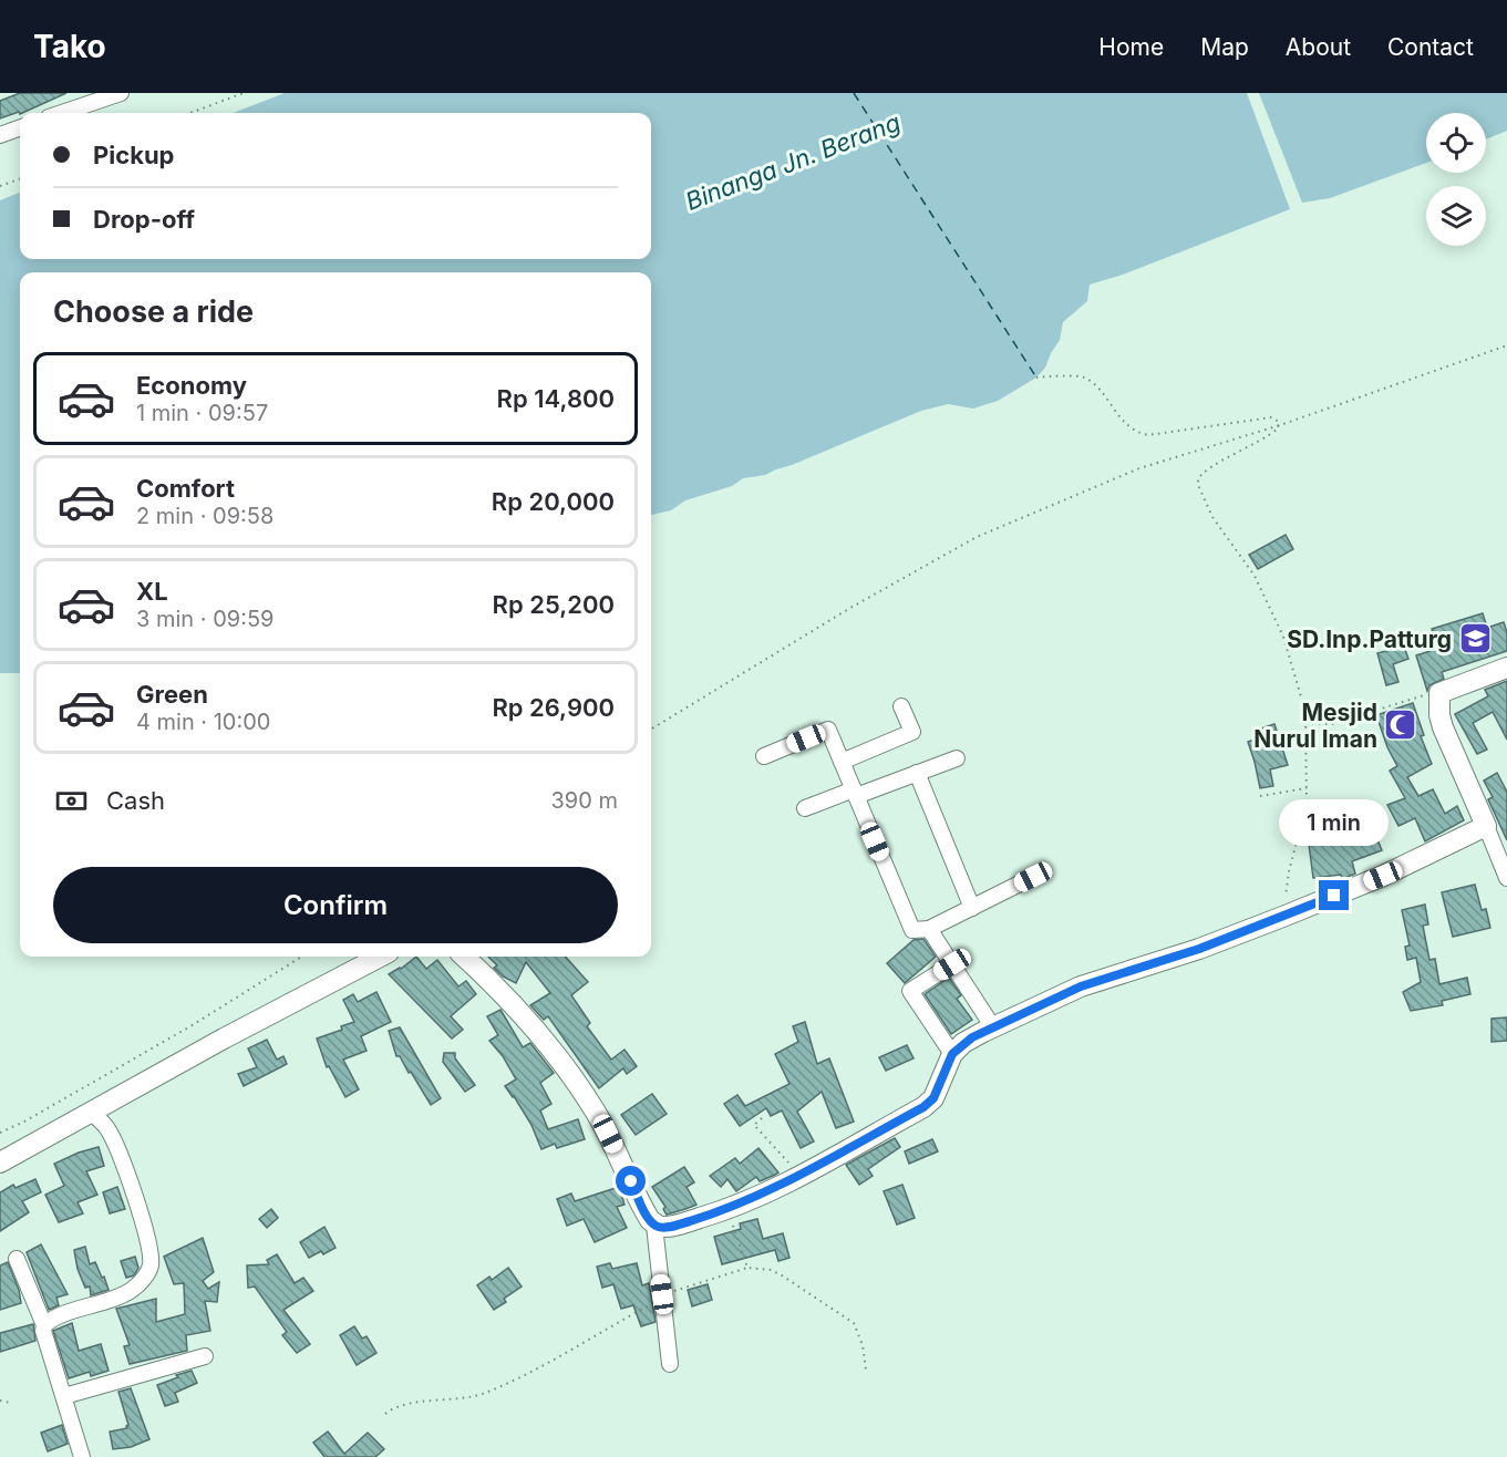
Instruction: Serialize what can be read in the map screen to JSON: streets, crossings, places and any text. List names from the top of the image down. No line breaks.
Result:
{"water":["Binanga Jn. Berang"],"places":{"school or university":["SD.Inp.Patturg"],"mosque":["Mesjid Nurul Iman"]},"page":{"header":"Tako","nav":["Home","Map","About","Contact"],"banner":["Pickup","Drop-off"],"heading":"Choose a ride","list":[{"name":"Economy","note":"1 min · 09:57","value":"Rp 14,800"},{"name":"Comfort","note":"2 min · 09:58","value":"Rp 20,000"},{"name":"XL","note":"3 min · 09:59","value":"Rp 25,200"},{"name":"Green","note":"4 min · 10:00","value":"Rp 26,900"}],"pay":["Cash","390 m"],"bubble":"1 min","buttons":"Confirm"}}
